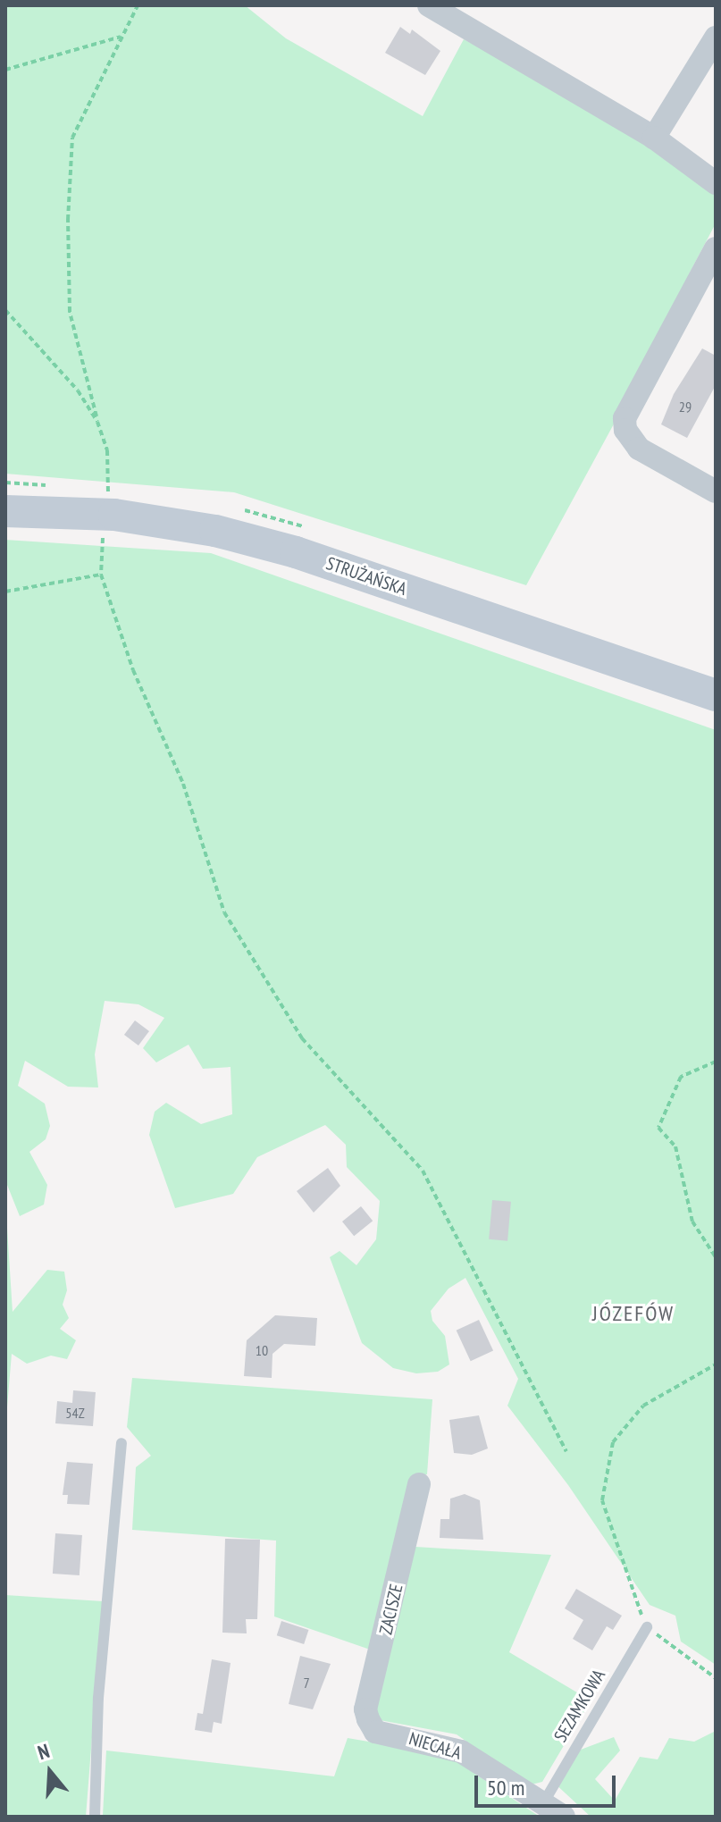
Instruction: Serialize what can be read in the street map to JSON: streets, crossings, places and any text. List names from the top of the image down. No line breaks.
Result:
{"streets":{"main road":["STRUŻAŃSKA"],"street":["ZACISZE","NIECAŁA"],"lane":["SEZAMKOWA"]},"crossings":[["ZACISZE","NIECAŁA"],["SEZAMKOWA","NIECAŁA"]],"districts":["JÓZEFÓW"],"house_numbers":["29","10","54Z","7"],"scale_bar":"50 m","north":"top"}
